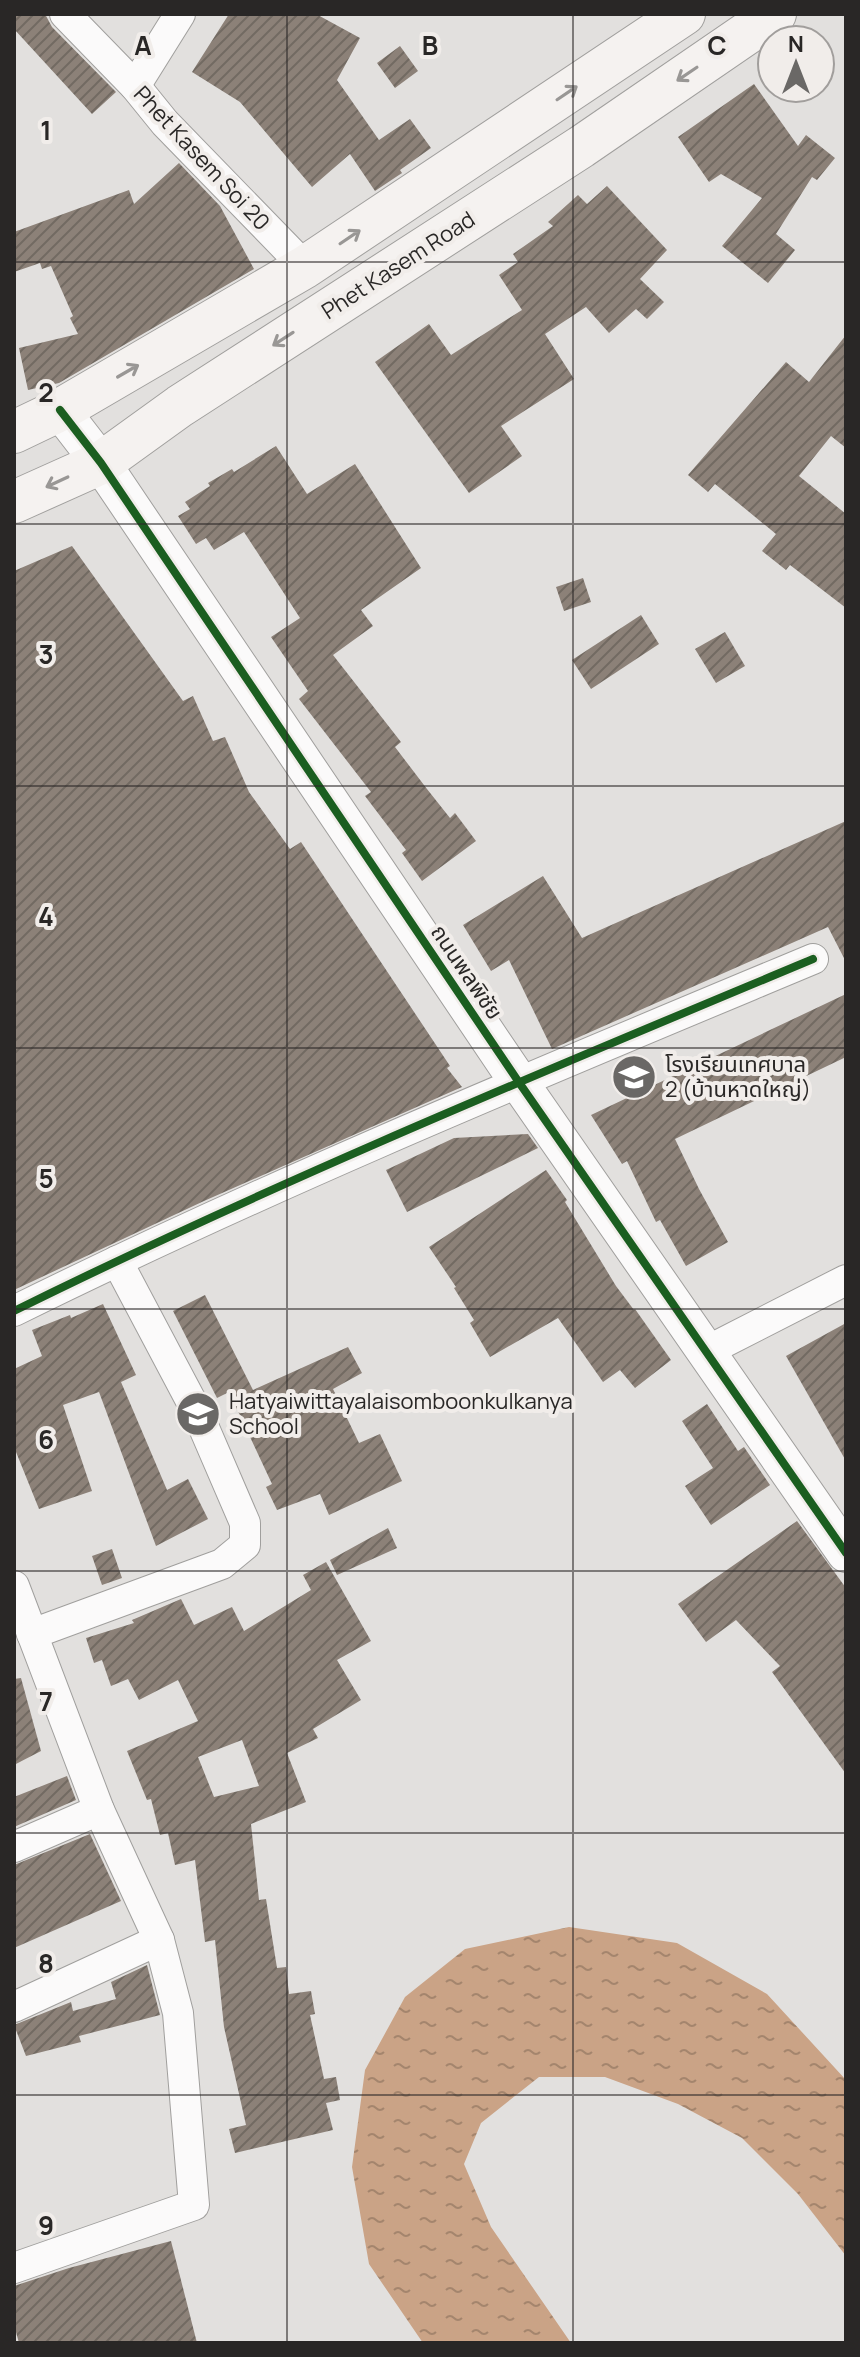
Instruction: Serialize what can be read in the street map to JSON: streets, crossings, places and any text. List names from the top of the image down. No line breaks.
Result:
{"streets":{"main road":["Phet Kasem Road"],"street":["Phet Kasem Soi 20","ถนนพลพิชัย"]},"crossings":[["Phet Kasem Road","ถนนพลพิชัย"]],"places":{"school or university":["โรงเรียนเทศบาล 2 (บ้านหาดใหญ่)","Hatyaiwittayalaisomboonkulkanya School"]},"north":"top","grid":{"columns":["A","B","C"],"rows":["1","2","3","4","5","6","7","8","9"]}}
